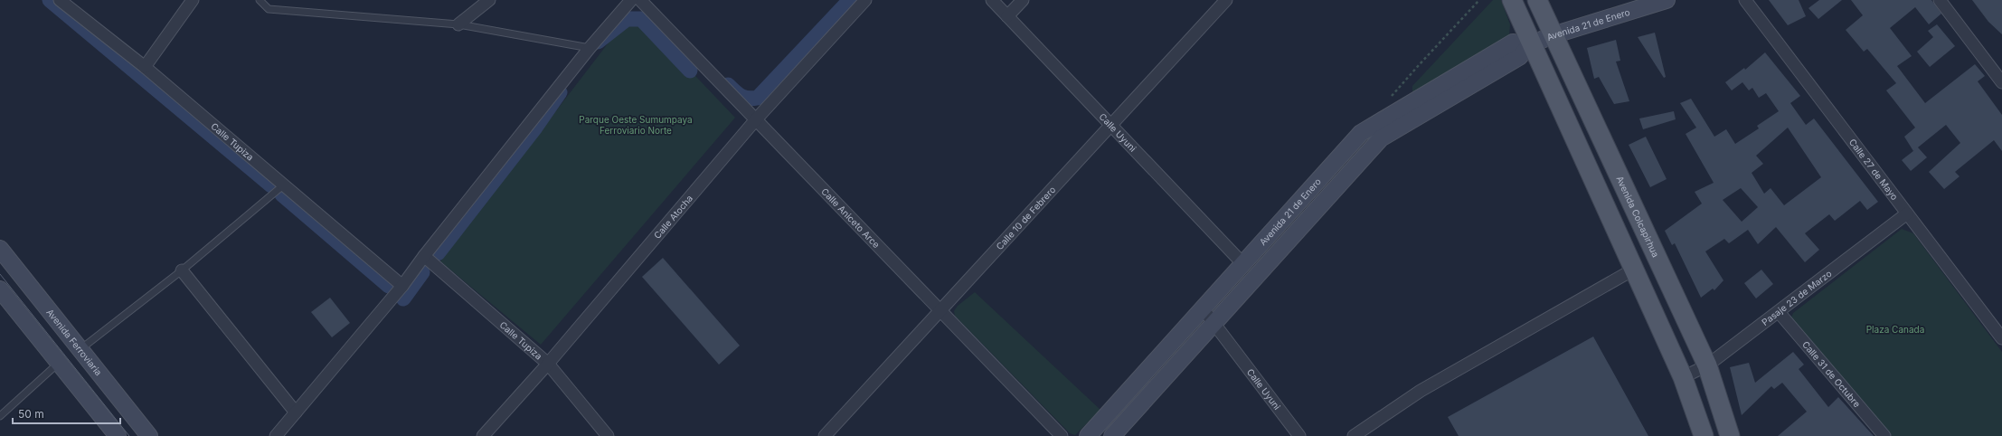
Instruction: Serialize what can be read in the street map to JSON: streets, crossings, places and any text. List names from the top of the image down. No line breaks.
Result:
{"streets":{"main road":["Avenida Colcapirhua"],"street":["Avenida 21 de Enero","Calle Uyuni","Calle Tupiza","Calle 27 de Mayo","Calle Atocha","Calle Aniceto Arce","Calle 10 de Febrero","Pasaje 23 de Marzo","Avenida Ferroviaria","Calle 31 de Octubre"]},"crossings":[["Avenida 21 de Enero","Calle Uyuni"],["Avenida 21 de Enero","Avenida Colcapirhua"],["Calle Uyuni","Calle 10 de Febrero"],["Calle Tupiza","Calle Atocha"],["Calle 27 de Mayo","Pasaje 23 de Marzo"],["Calle Atocha","Calle Aniceto Arce"],["Avenida Colcapirhua","Pasaje 23 de Marzo"],["Calle Aniceto Arce","Calle 10 de Febrero"],["Pasaje 23 de Marzo","Calle 31 de Octubre"]],"parks":["Parque Oeste Sumumpaya Ferroviario Norte","Plaza Canada"],"scale_bar":"50 m"}
